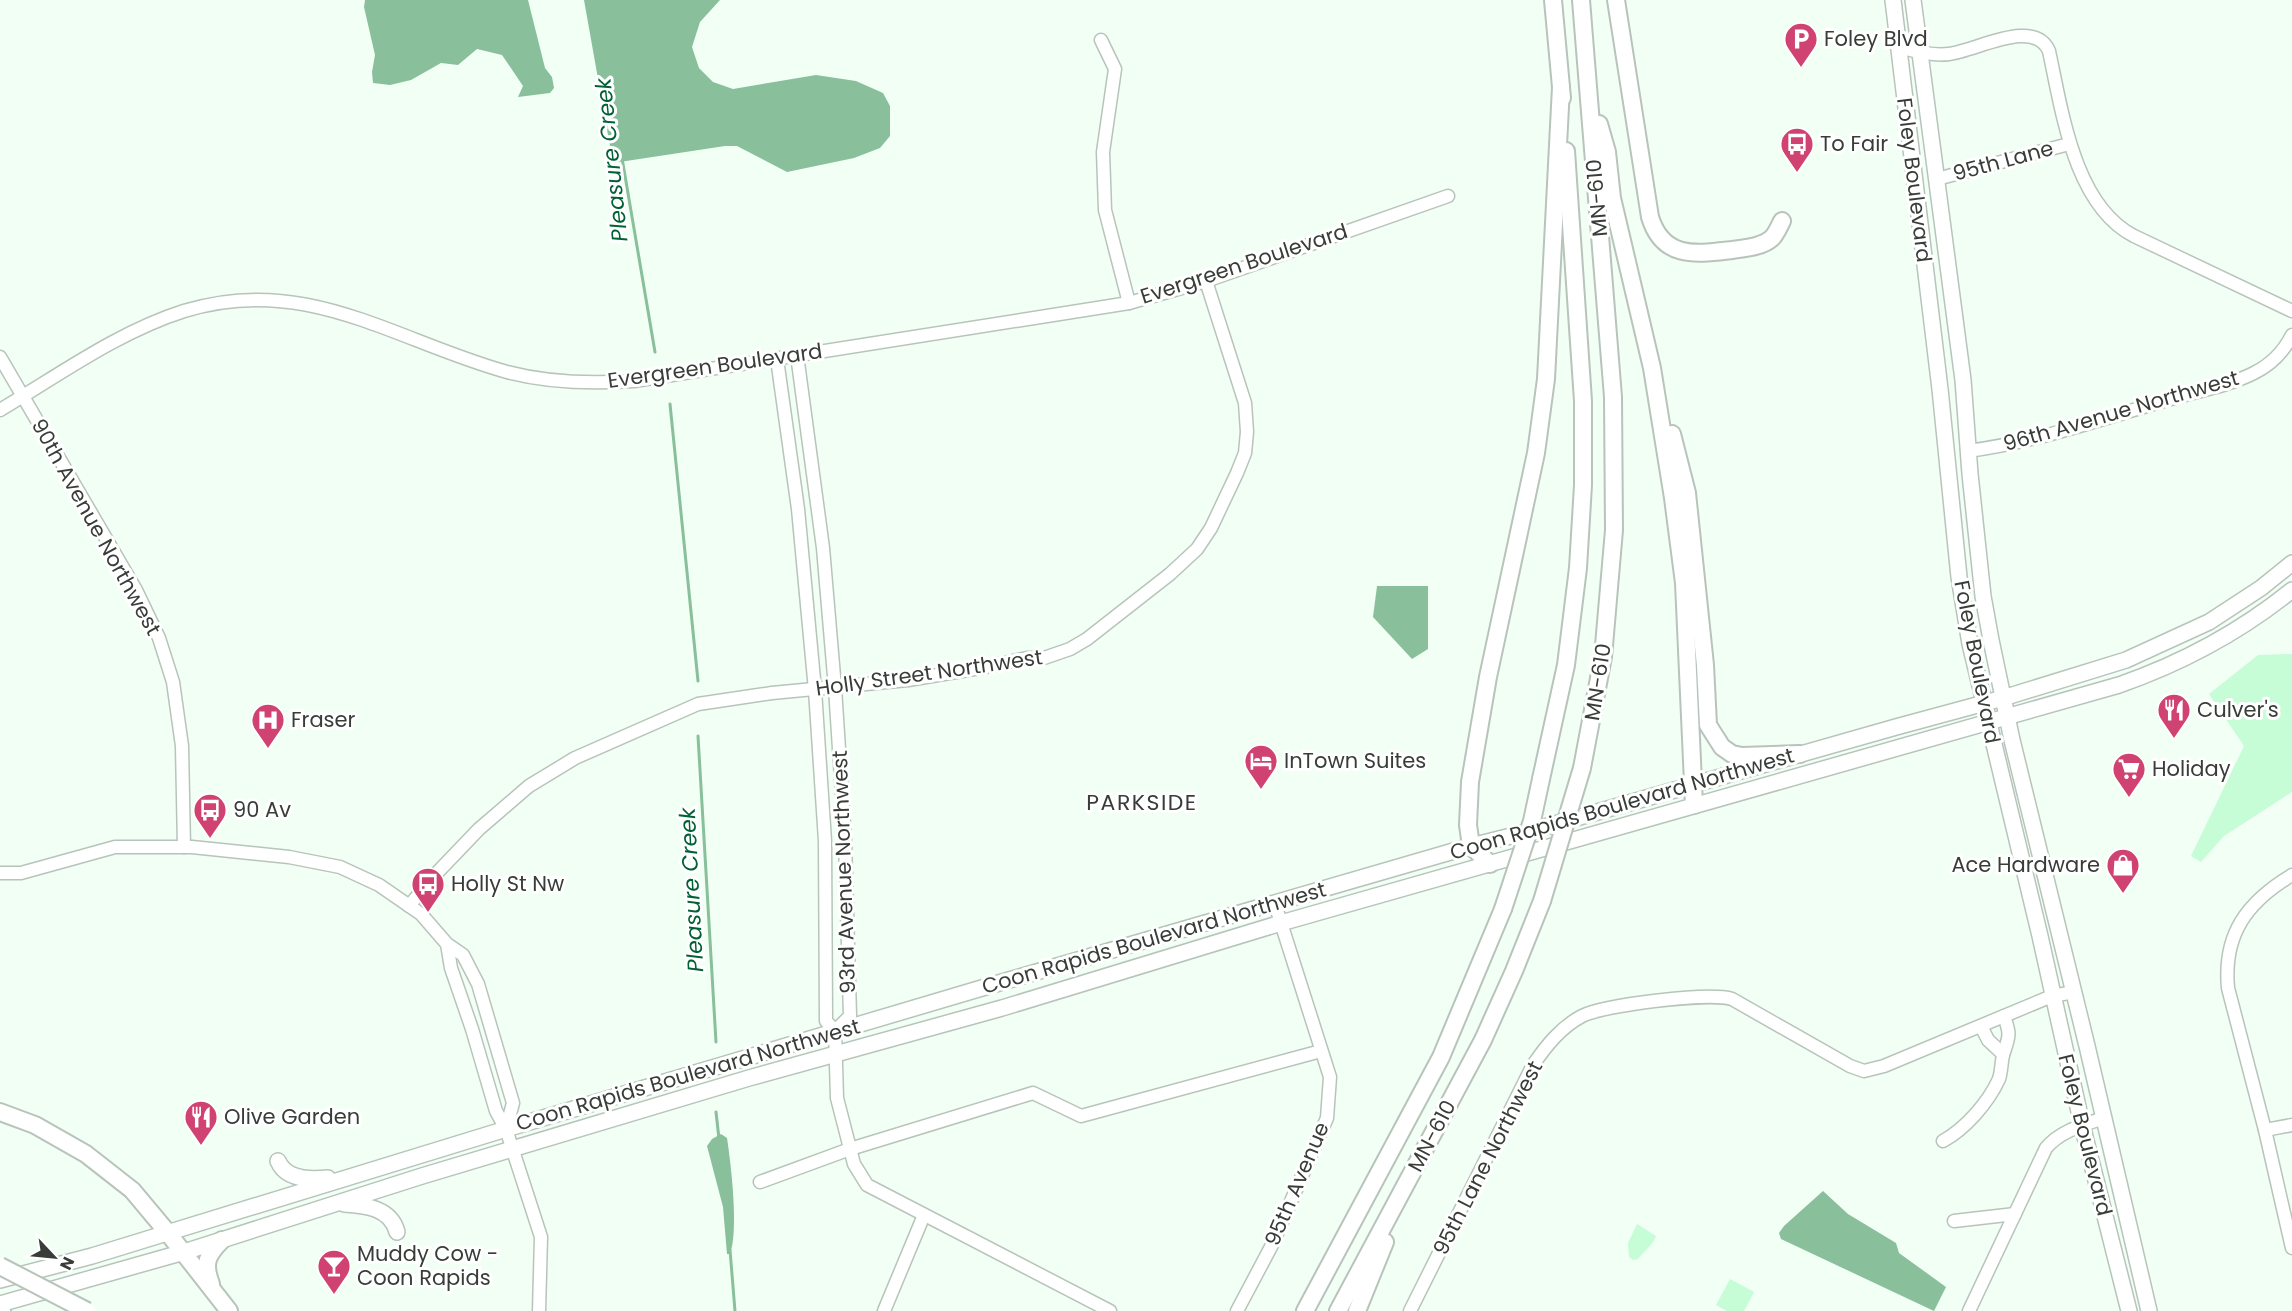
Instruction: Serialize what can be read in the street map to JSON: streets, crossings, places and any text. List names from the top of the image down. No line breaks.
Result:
{"streets":{"highway":["MN-610"],"main road":["Foley Boulevard","Coon Rapids Boulevard Northwest"],"street":["95th Lane","Evergreen Boulevard","96th Avenue Northwest","90th Avenue Northwest","Holly Street Northwest","93rd Avenue Northwest","95th Lane Northwest","95th Avenue"]},"crossings":[["95th Lane","Foley Boulevard"],["Foley Boulevard","96th Avenue Northwest"],["Foley Boulevard","Coon Rapids Boulevard Northwest"],["Foley Boulevard","95th Lane Northwest"],["Evergreen Boulevard","90th Avenue Northwest"],["Evergreen Boulevard","Holly Street Northwest"],["Evergreen Boulevard","93rd Avenue Northwest"],["Holly Street Northwest","93rd Avenue Northwest"],["Coon Rapids Boulevard Northwest","93rd Avenue Northwest"],["Coon Rapids Boulevard Northwest","95th Avenue"]],"districts":["PARKSIDE"],"water":["Pleasure Creek"],"places":{"parking":["Foley Blvd"],"bus stop":["To Fair","90 Av","Holly St Nw"],"restaurant":["Culver's","Olive Garden"],"hospital":["Fraser"],"hotel":["InTown Suites"],"supermarket":["Holiday"],"shop":["Ace Hardware"],"bar":["Muddy Cow - Coon Rapids"]},"north":"bottom right"}
